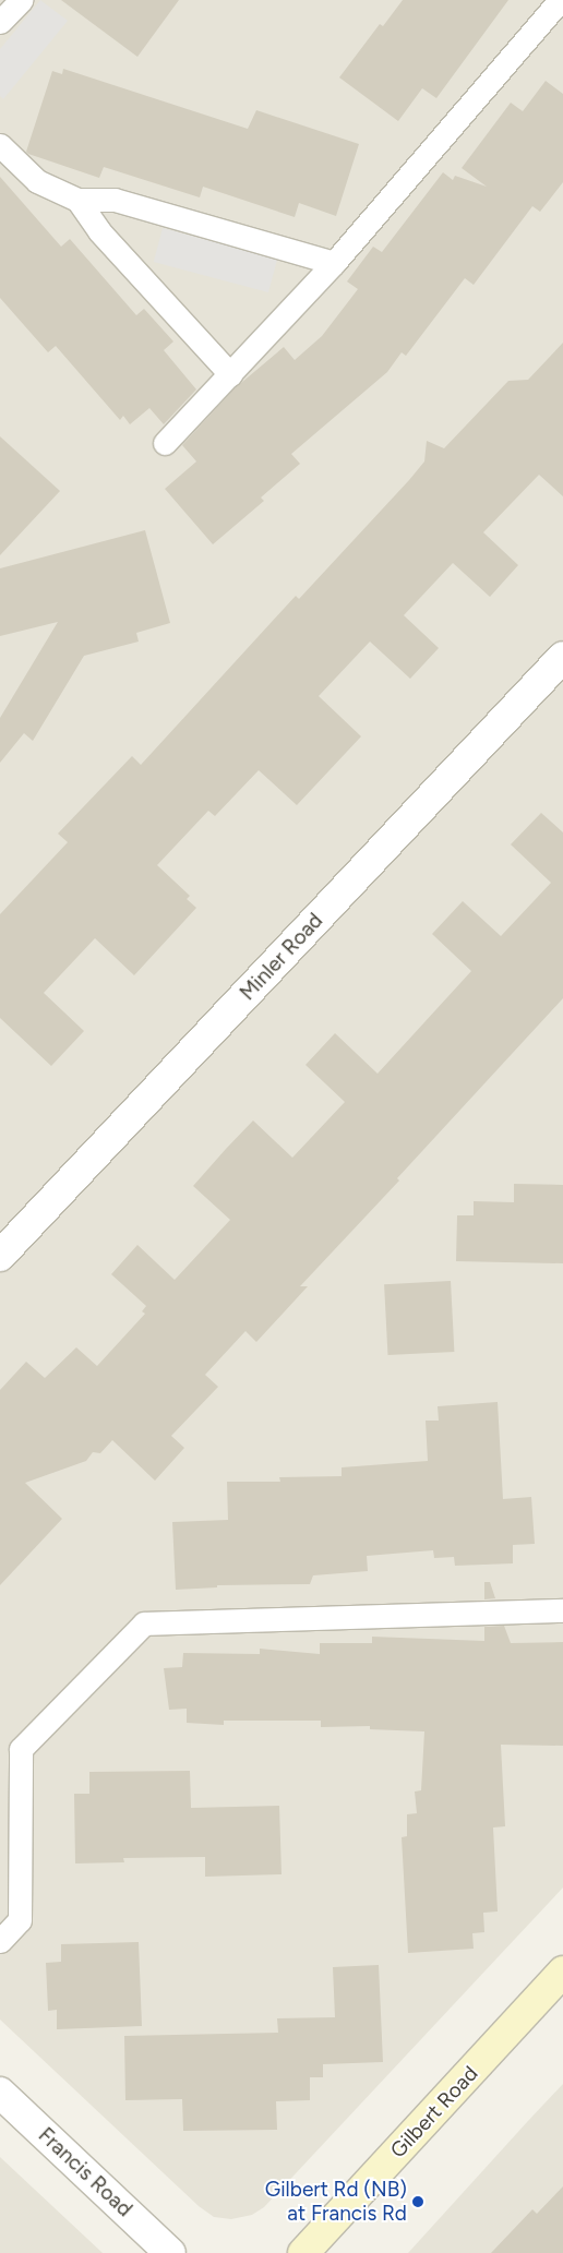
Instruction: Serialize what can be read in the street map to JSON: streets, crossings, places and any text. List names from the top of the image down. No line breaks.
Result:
{"streets":{"main road":["Gilbert Road"],"street":["Minler Road","Francis Road"]},"places":["Gilbert Rd (NB) at Francis Rd"]}
